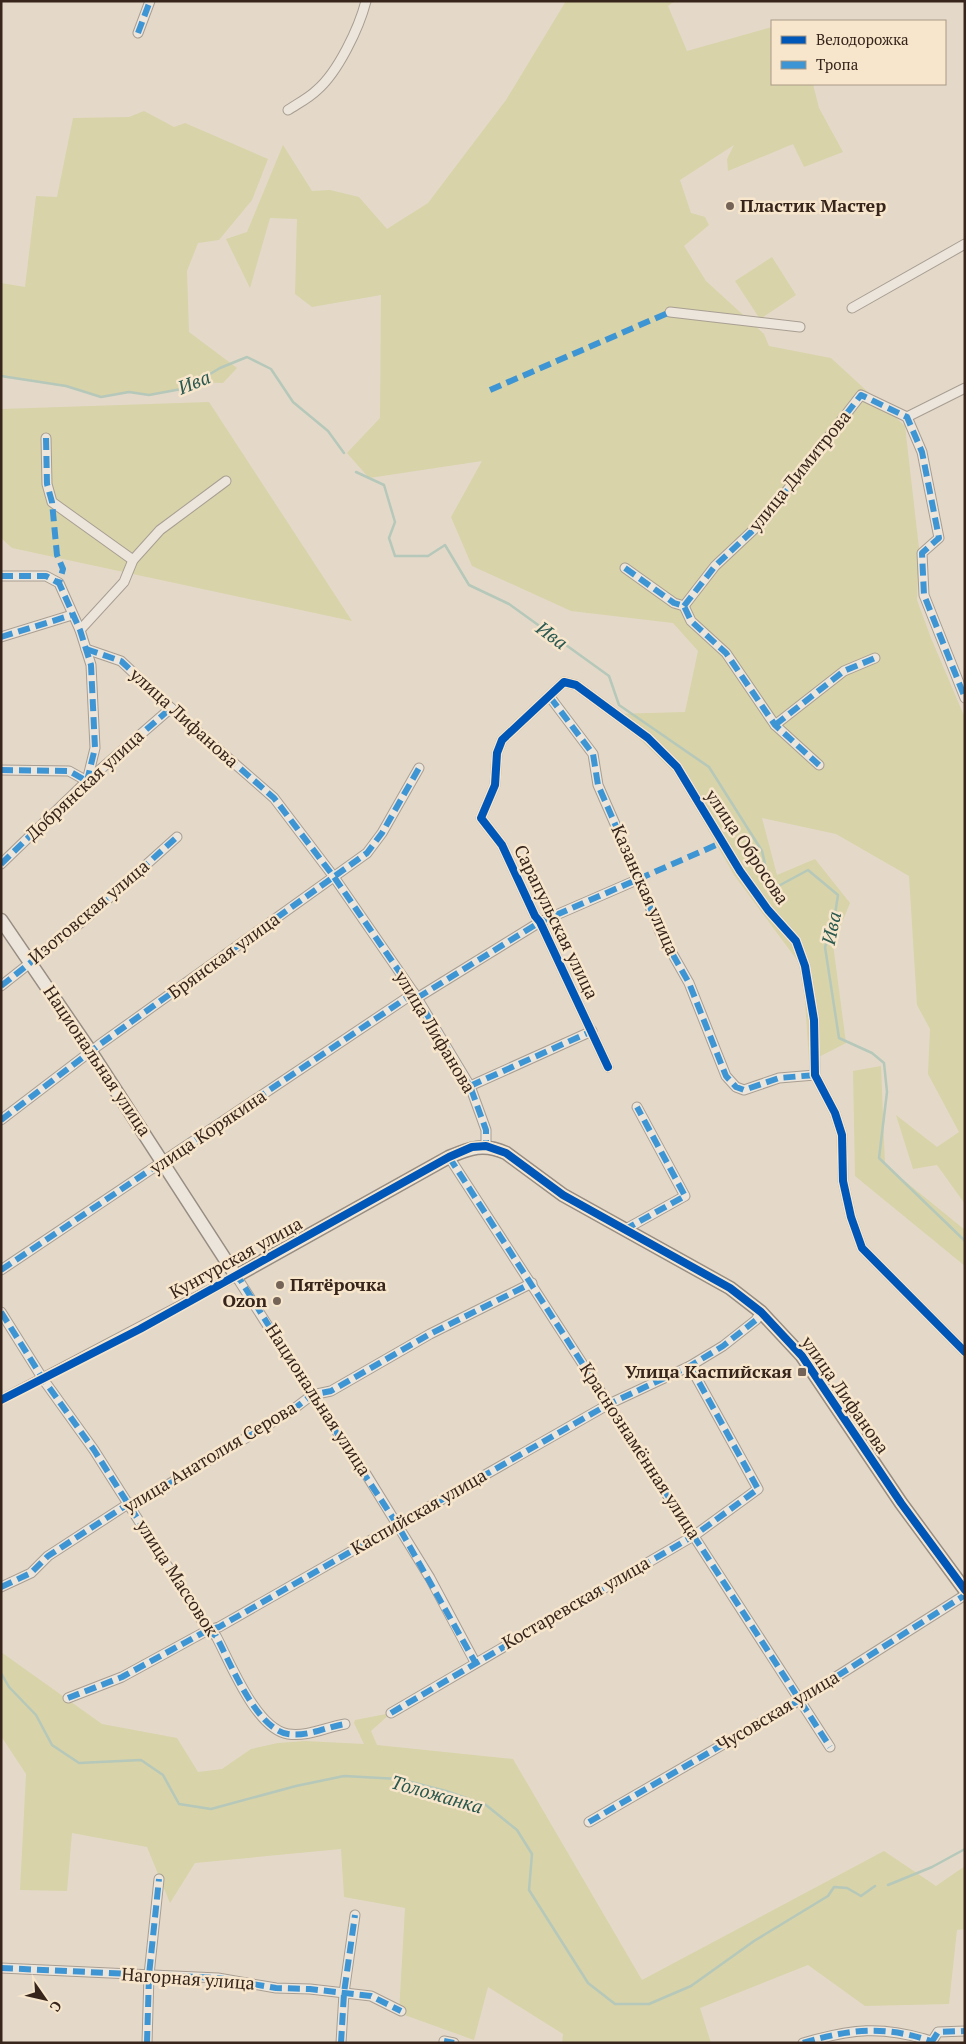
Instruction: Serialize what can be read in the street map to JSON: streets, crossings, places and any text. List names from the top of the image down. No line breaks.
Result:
{"streets":{"street":["улица Димитрова","улица Лифанова","Добрянская улица","улица Обросова","Казанская улица","Изотовская улица","Сарапульская улица","Брянская улица","Национальная улица","улица Корякина","Кунгурская улица","Краснознамённая улица","улица Анатолия Серова","Каспийская улица","улица Массовок","Костаревская улица","Чусовская улица","Нагорная улица"]},"crossings":[["улица Лифанова","Добрянская улица"],["улица Лифанова","Брянская улица"],["улица Лифанова","улица Корякина"],["улица Лифанова","Кунгурская улица"],["улица Лифанова","Каспийская улица"],["улица Обросова","Казанская улица"],["улица Обросова","Сарапульская улица"],["Казанская улица","Сарапульская улица"],["Казанская улица","улица Корякина"],["Изотовская улица","Национальная улица"],["Сарапульская улица","улица Корякина"],["Брянская улица","Национальная улица"],["Национальная улица","улица Корякина"],["Национальная улица","Кунгурская улица"],["Национальная улица","улица Анатолия Серова"],["Национальная улица","Каспийская улица"],["Национальная улица","Костаревская улица"],["Кунгурская улица","Краснознамённая улица"],["Кунгурская улица","улица Массовок"],["Краснознамённая улица","улица Анатолия Серова"],["Краснознамённая улица","Каспийская улица"],["Краснознамённая улица","Костаревская улица"],["Краснознамённая улица","Чусовская улица"],["улица Анатолия Серова","улица Массовок"],["Каспийская улица","улица Массовок"],["Каспийская улица","Костаревская улица"]],"water":["Ива","Толожанка"],"places":{"other":["Пластик Мастер","Пятёрочка","Ozon"],"transit":["Улица Каспийская"]},"legend":["Велодорожка","Тропа"],"north":"bottom right"}
